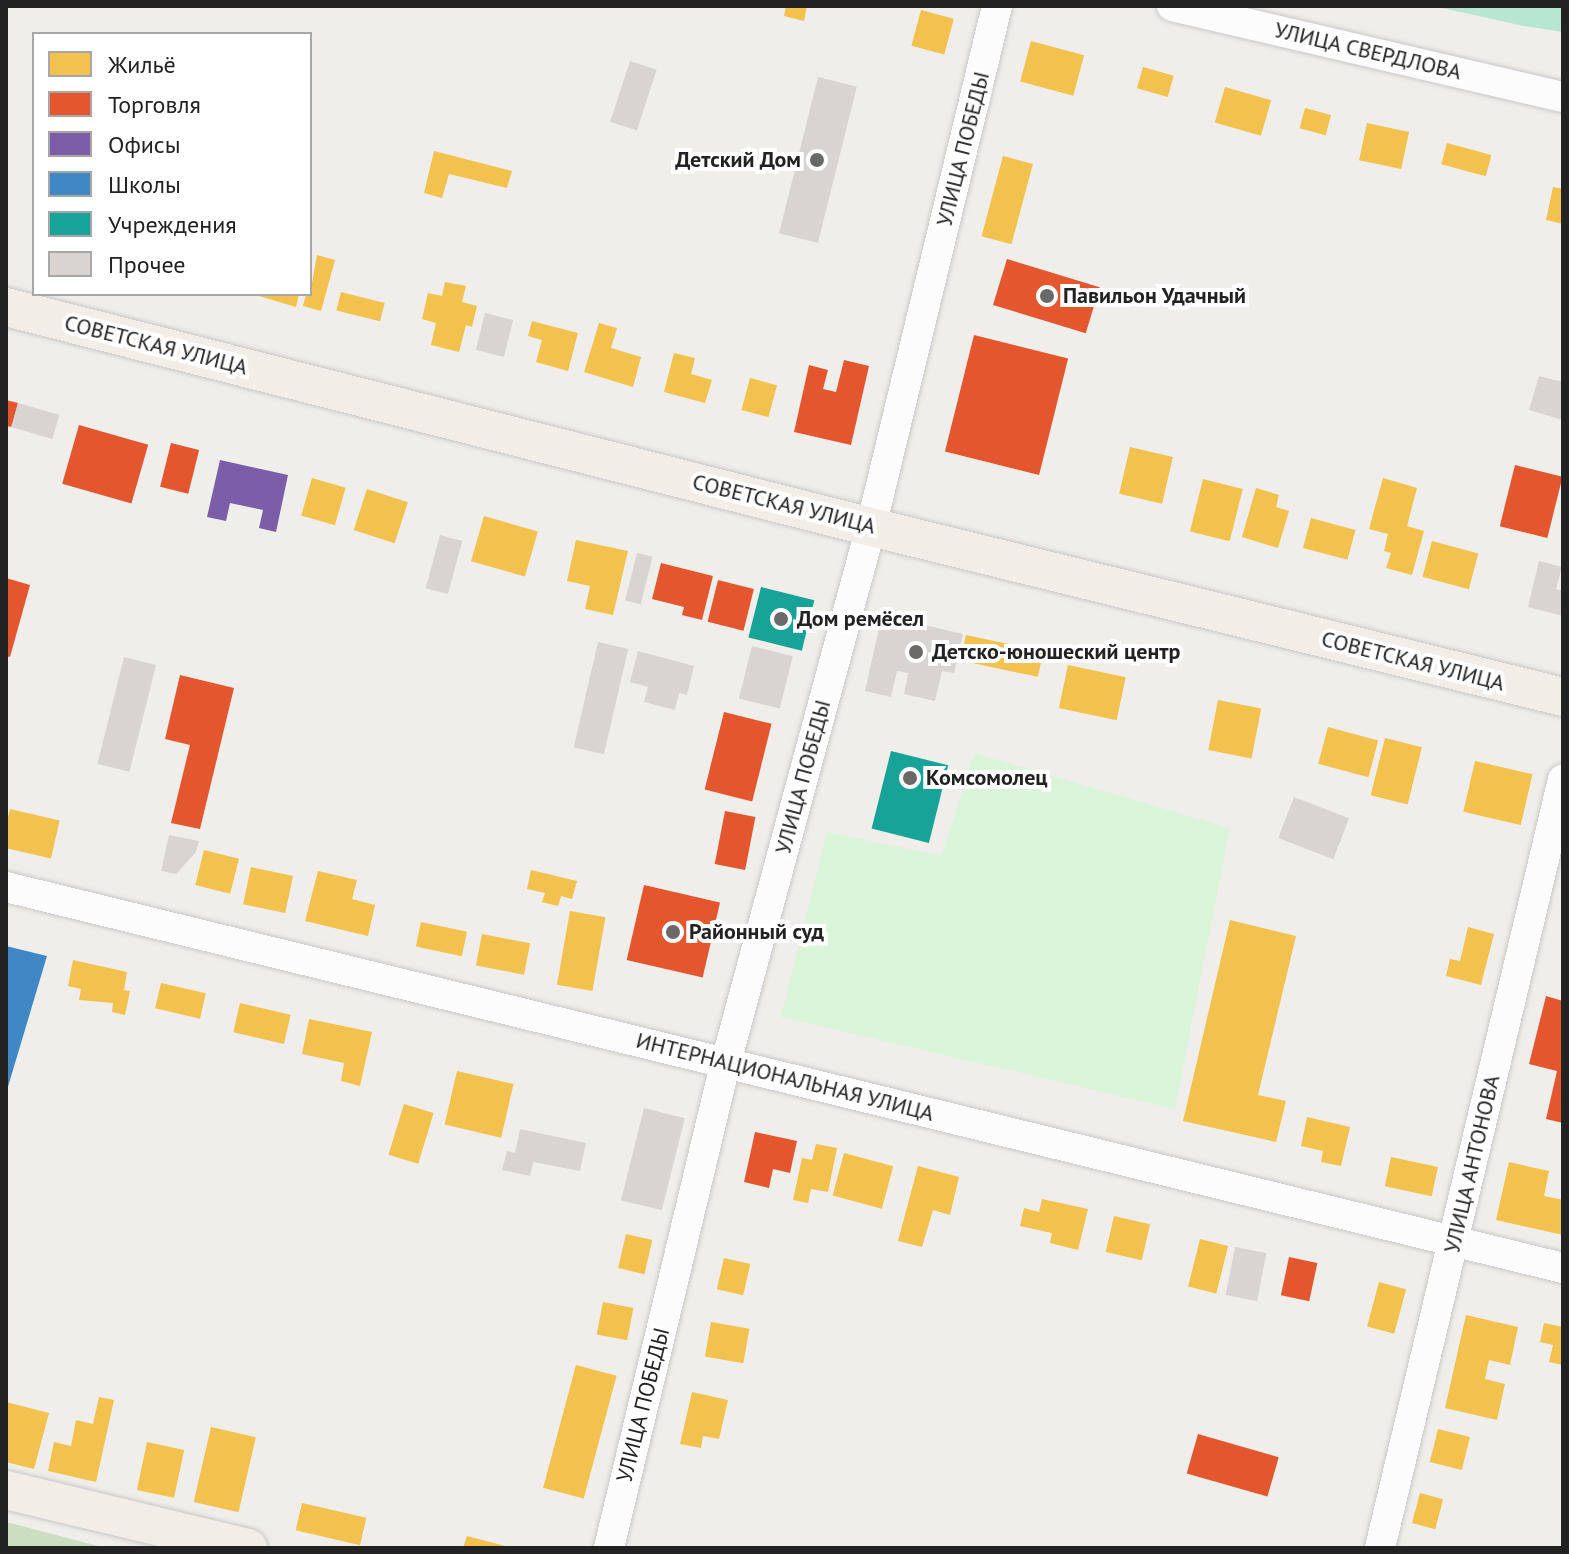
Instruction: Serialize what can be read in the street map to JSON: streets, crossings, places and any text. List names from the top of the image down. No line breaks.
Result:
{"streets":{"main road":["СОВЕТСКАЯ УЛИЦА"],"street":["УЛИЦА СВЕРДЛОВА","УЛИЦА ПОБЕДЫ","ИНТЕРНАЦИОНАЛЬНАЯ УЛИЦА","УЛИЦА АНТОНОВА"]},"crossings":[["УЛИЦА ПОБЕДЫ","СОВЕТСКАЯ УЛИЦА"],["УЛИЦА ПОБЕДЫ","ИНТЕРНАЦИОНАЛЬНАЯ УЛИЦА"],["ИНТЕРНАЦИОНАЛЬНАЯ УЛИЦА","УЛИЦА АНТОНОВА"]],"places":["Детский Дом","Павильон Удачный","Дом ремёсел","Детско-юношеский центр","Комсомолец","Районный суд"],"legend":["Жильё","Торговля","Офисы","Школы","Учреждения","Прочее"]}
